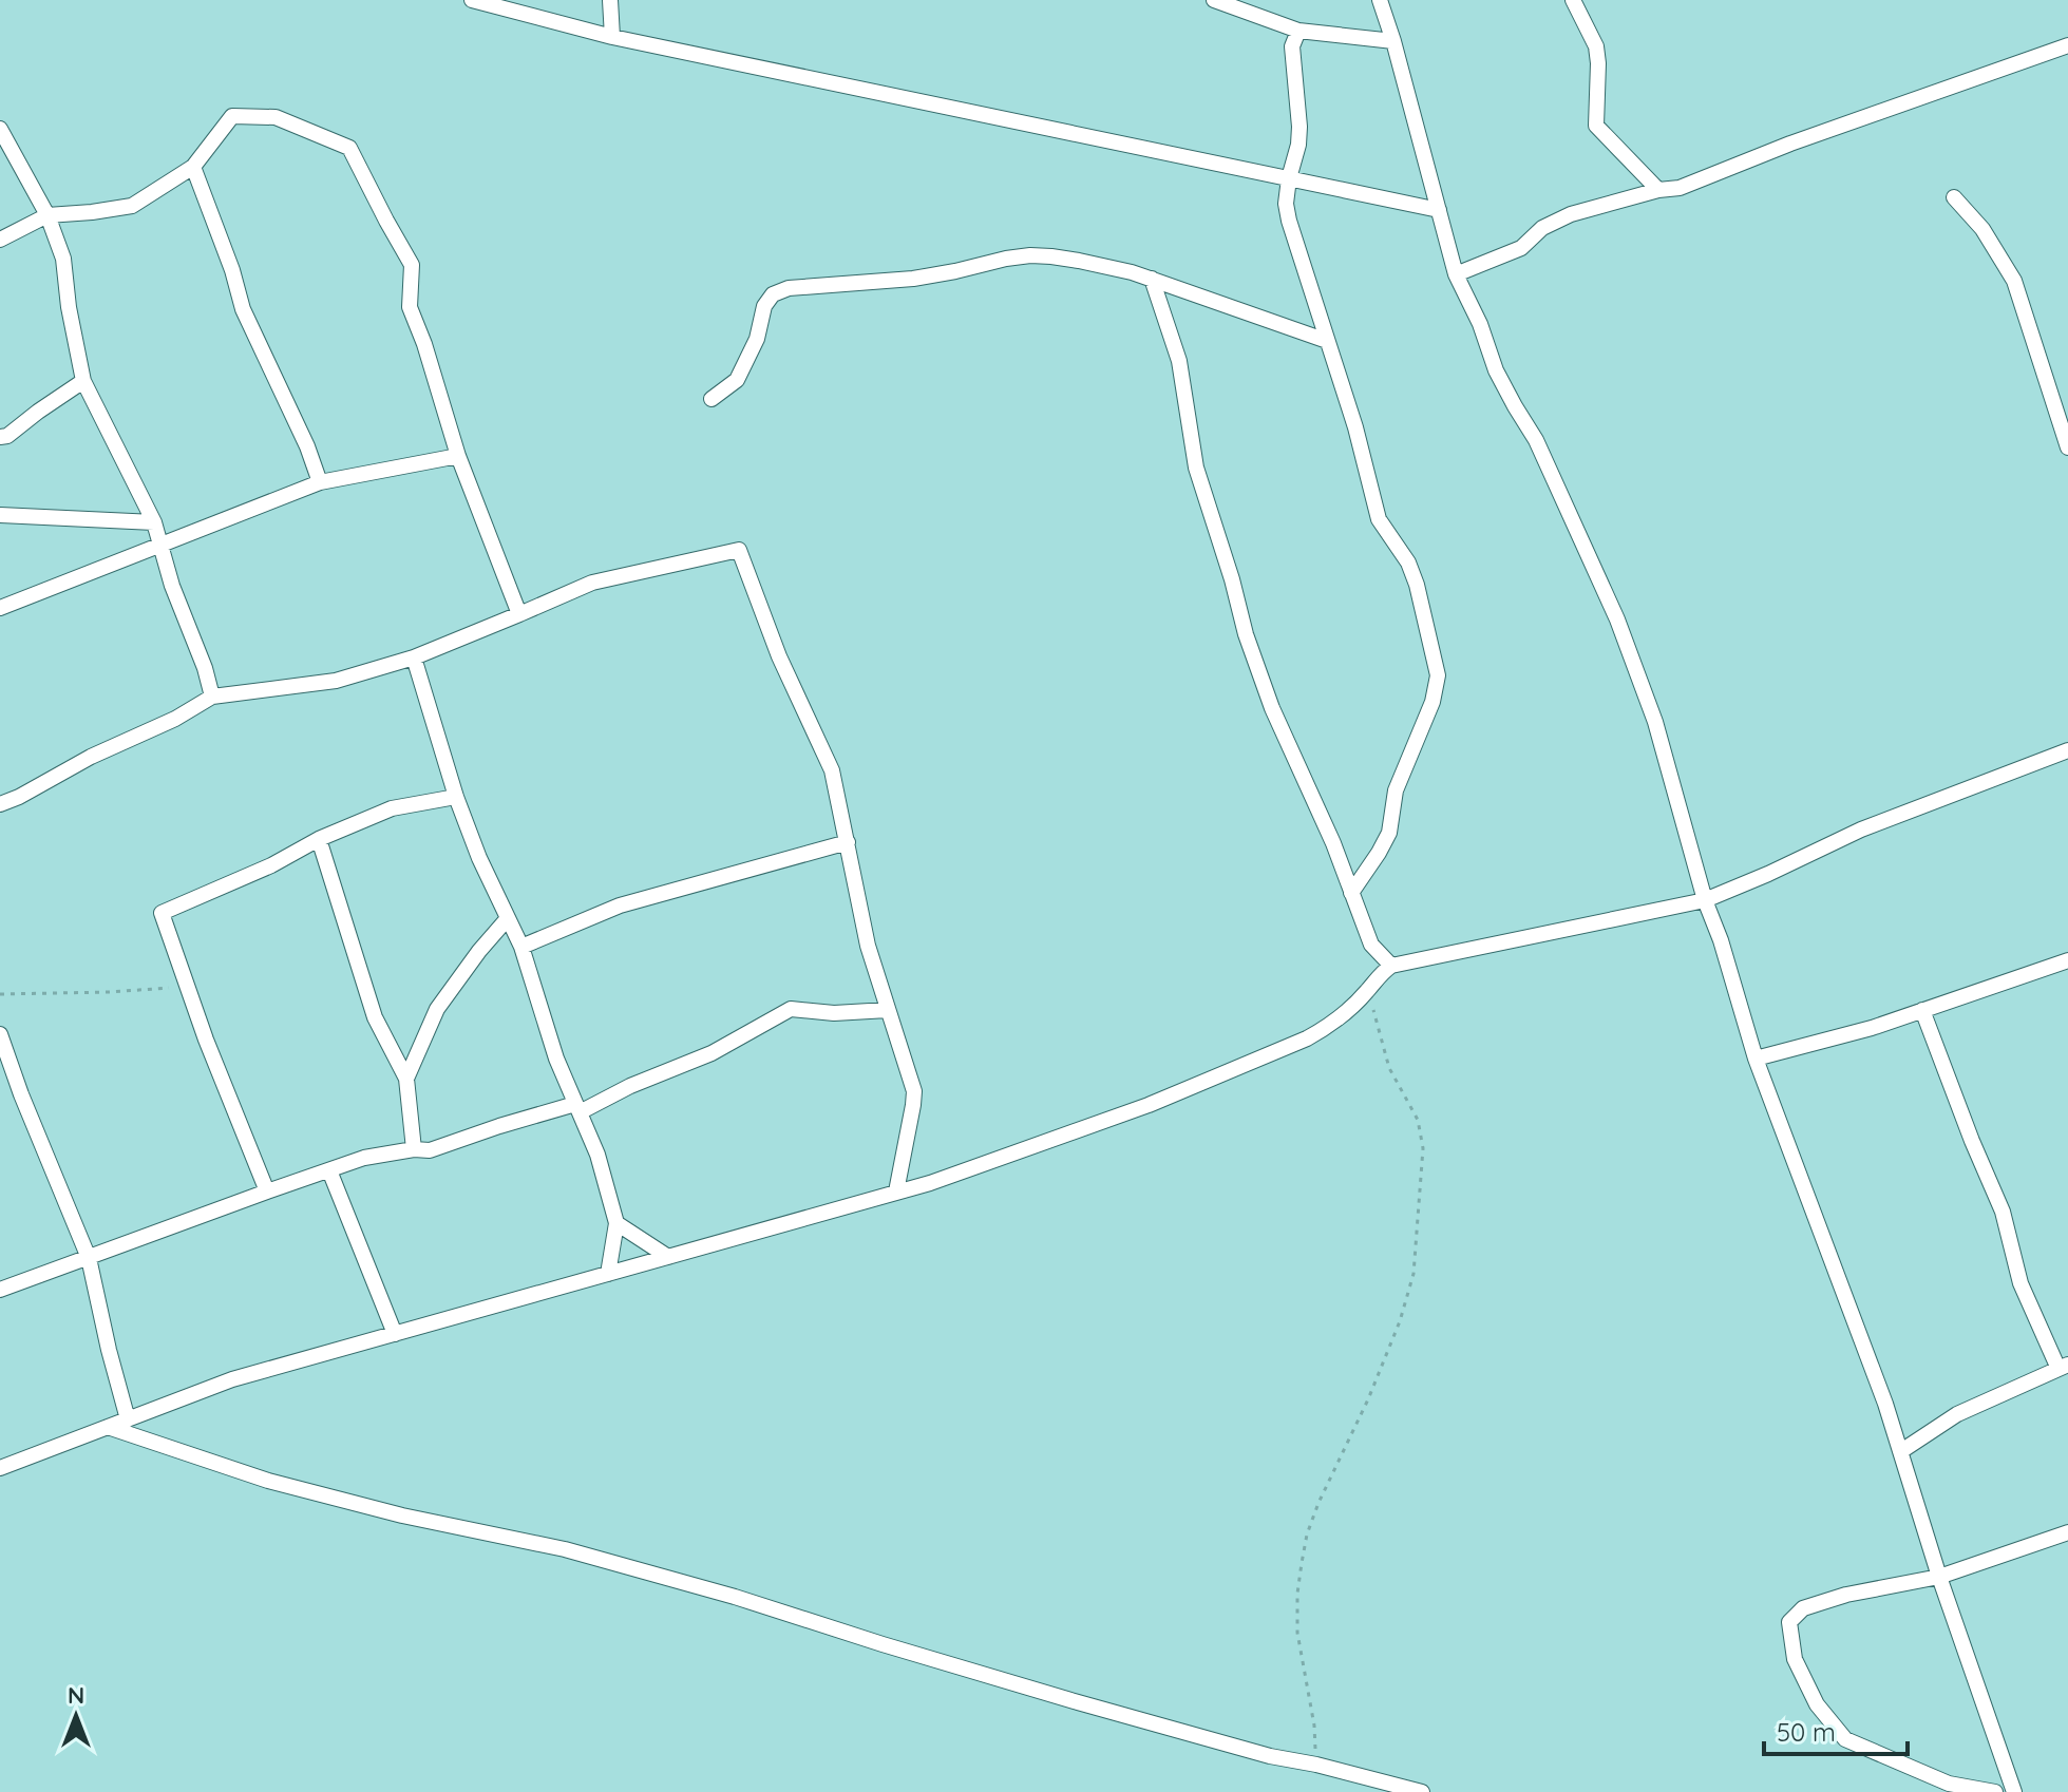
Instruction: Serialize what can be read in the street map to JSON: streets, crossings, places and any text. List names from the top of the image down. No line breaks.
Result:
{"scale_bar":"50 m","north":"top"}
